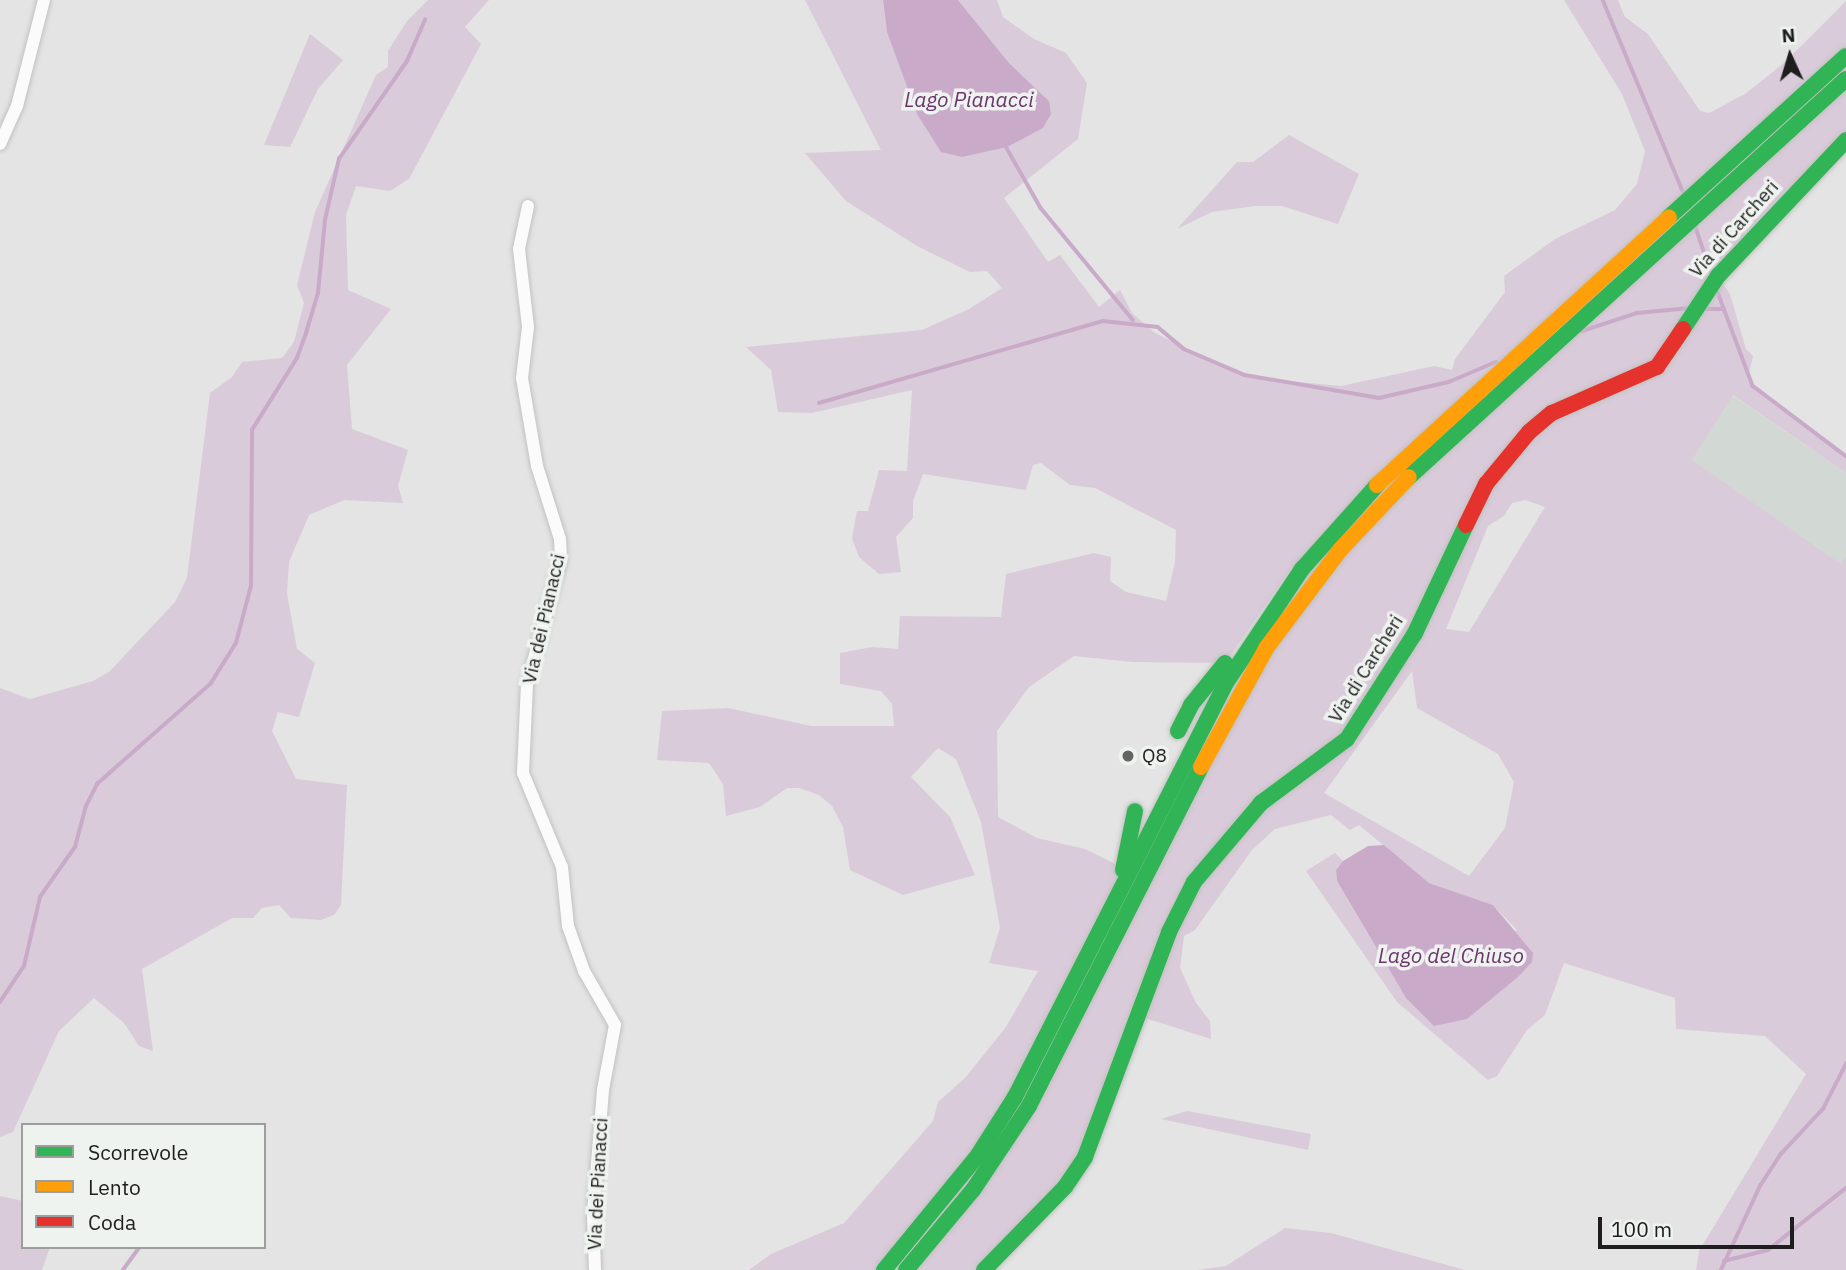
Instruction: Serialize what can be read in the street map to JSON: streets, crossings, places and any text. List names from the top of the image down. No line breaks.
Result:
{"streets":{"main road":["Via di Carcheri"],"street":["Via dei Pianacci"]},"water":["Lago Pianacci","Lago del Chiuso"],"places":["Q8"],"legend":["Scorrevole","Lento","Coda"],"scale_bar":"100 m","north":"top"}
